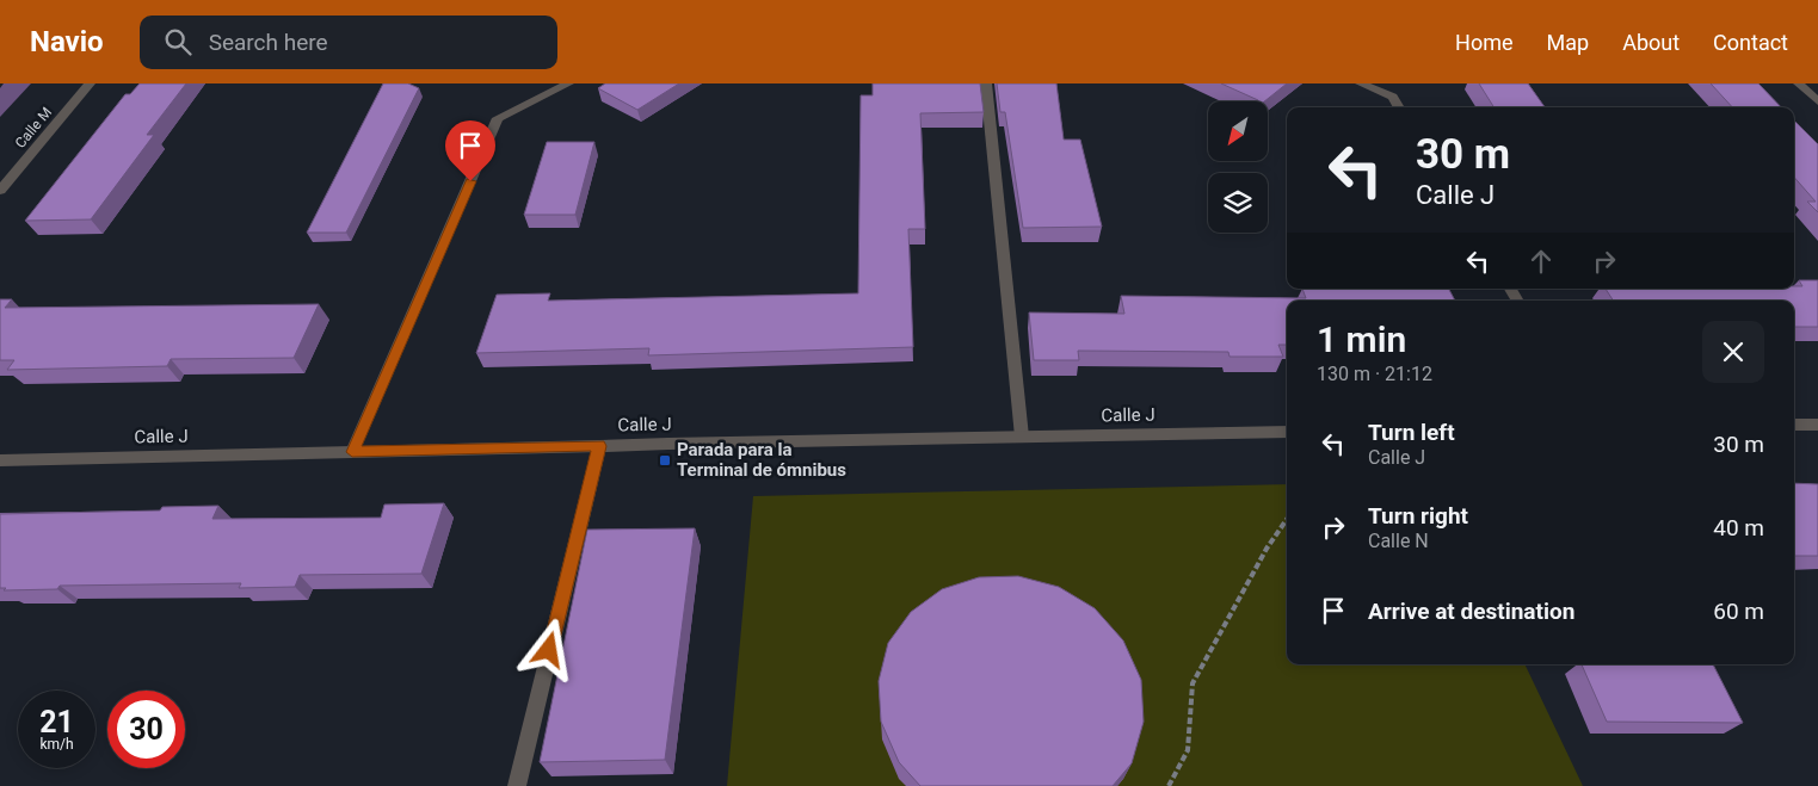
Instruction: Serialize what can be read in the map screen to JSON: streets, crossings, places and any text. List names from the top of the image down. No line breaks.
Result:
{"streets":{"street":["Calle M","Calle J"]},"places":{"transit":["Parada para la Terminal de ómnibus"]},"north":"bottom left","page":{"header":"Navio","search":"Search here","nav":["Home","Map","About","Contact"],"turn":["30 m","Calle J"],"heading":["1 min","130 m · 21:12"],"list":[{"name":"Turn left","note":"Calle J","value":"30 m"},{"name":"Turn right","note":"Calle N","value":"40 m"},{"name":"Arrive at destination","value":"60 m"}],"speed":"21 km/h","limit":"30"}}
